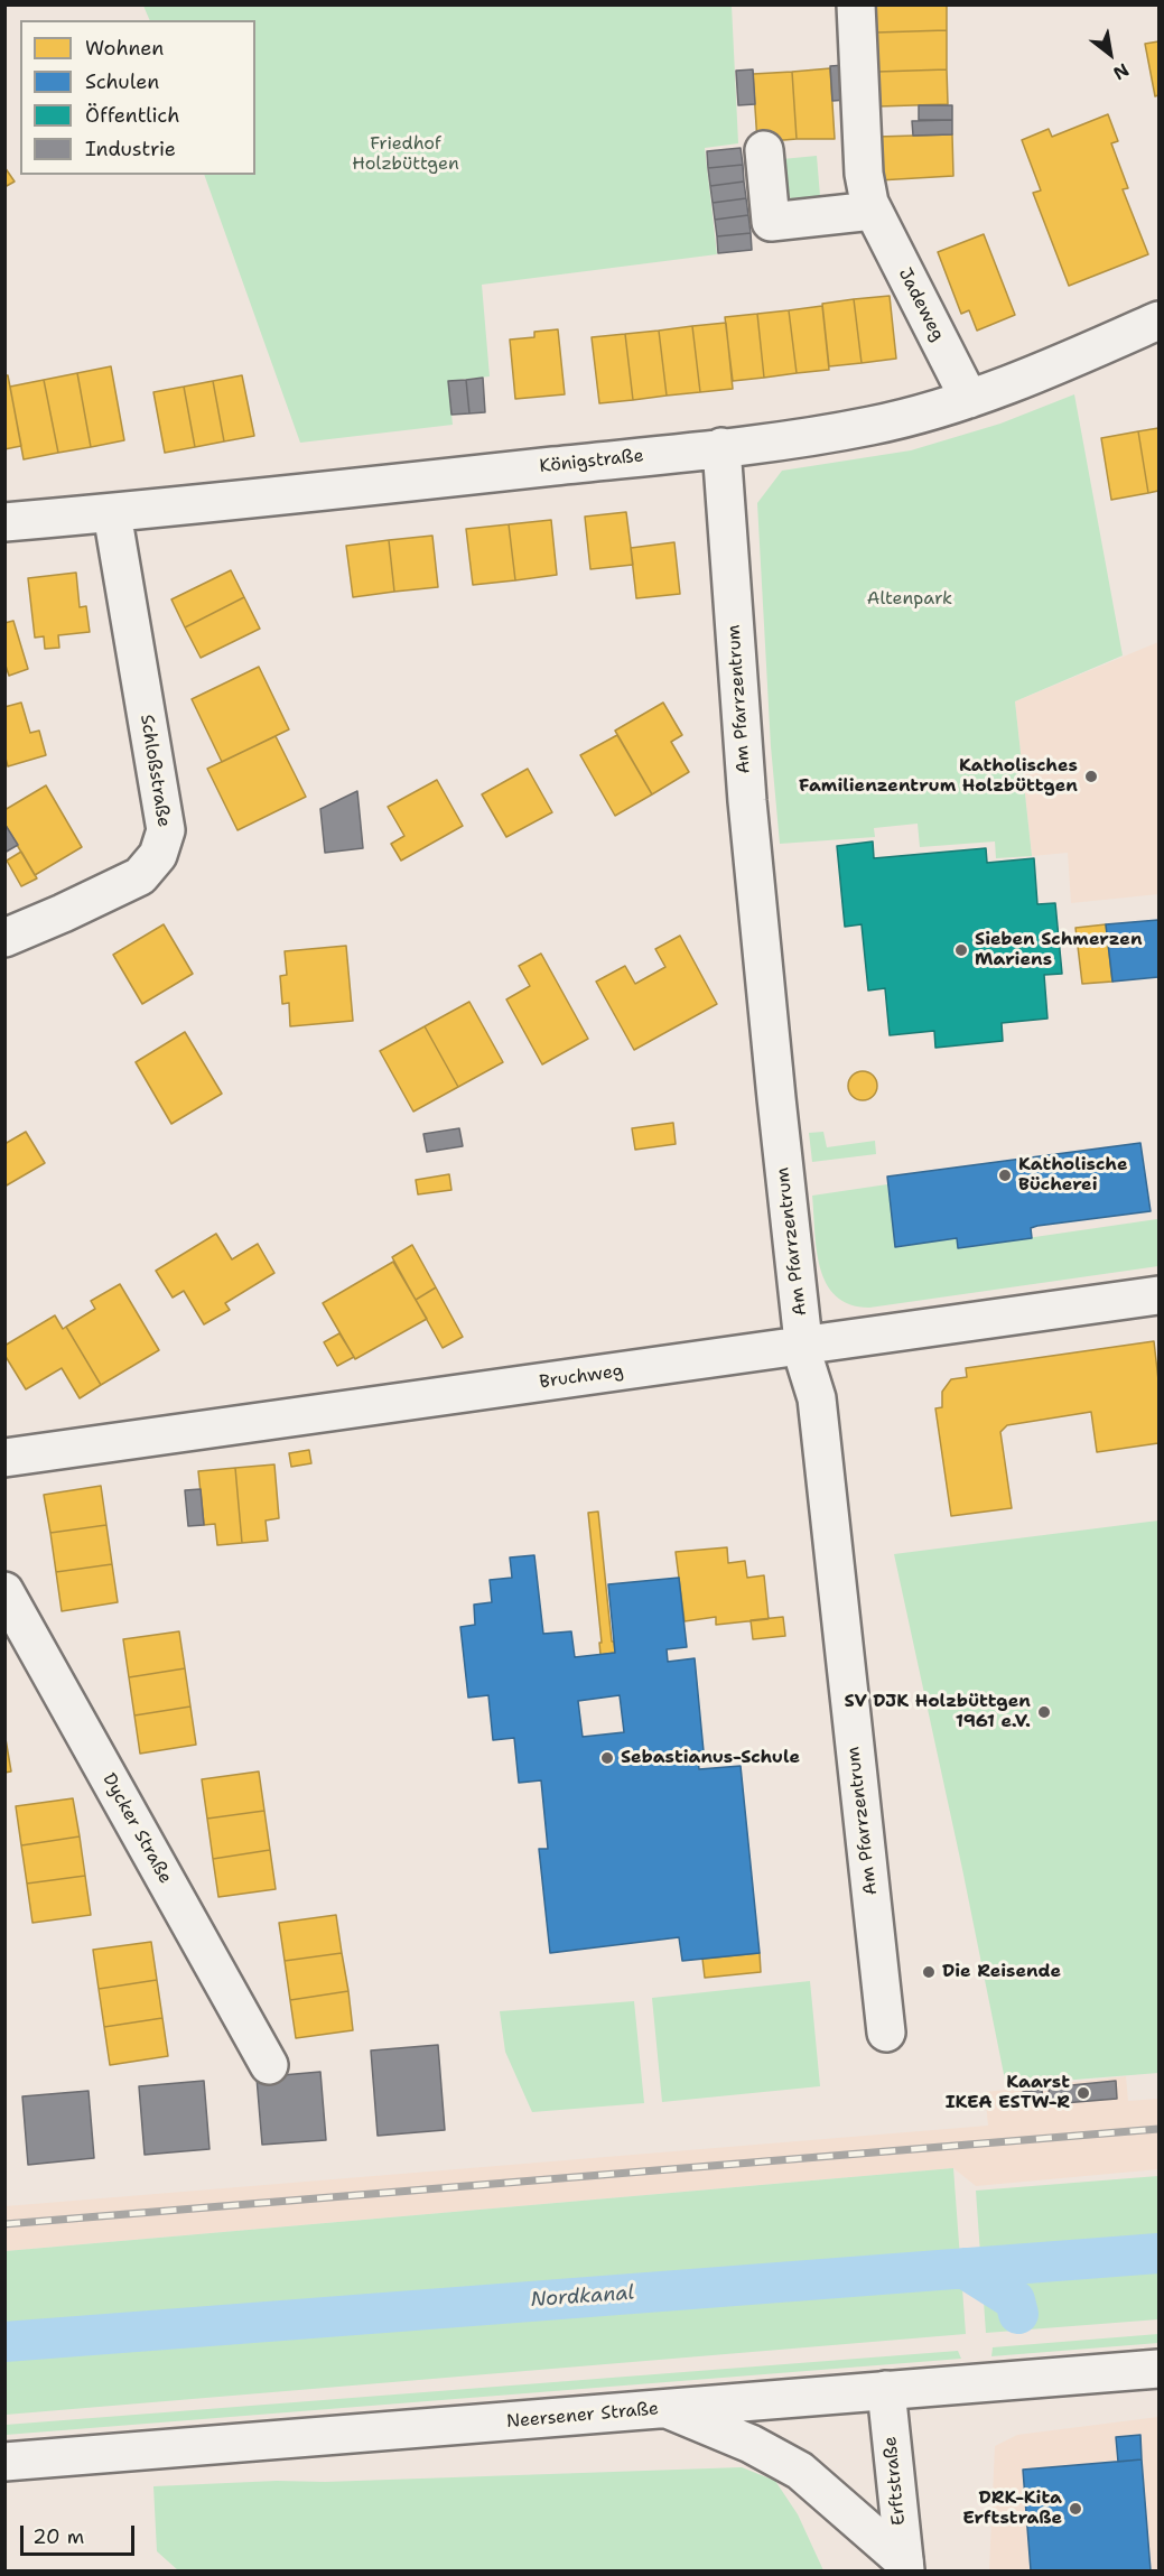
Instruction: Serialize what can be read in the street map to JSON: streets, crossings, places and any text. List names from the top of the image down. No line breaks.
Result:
{"streets":{"street":["Jadeweg","Königstraße","Am Pfarrzentrum","Schloßstraße","Bruchweg","Dycker Straße","Neersener Straße","Erftstraße"]},"crossings":[["Jadeweg","Königstraße"],["Königstraße","Am Pfarrzentrum"],["Königstraße","Schloßstraße"],["Am Pfarrzentrum","Bruchweg"],["Neersener Straße","Erftstraße"]],"water":["Nordkanal"],"parks":["Friedhof Holzbüttgen","Altenpark"],"places":["Katholisches Familienzentrum Holzbüttgen","Sieben Schmerzen Mariens","Katholische Bücherei","SV DJK Holzbüttgen 1961 e.V.","Sebastianus-Schule","Die Reisende","Kaarst IKEA ESTW-R","DRK-Kita Erftstraße"],"legend":["Wohnen","Schulen","Öffentlich","Industrie"],"scale_bar":"20 m","north":"bottom right"}
